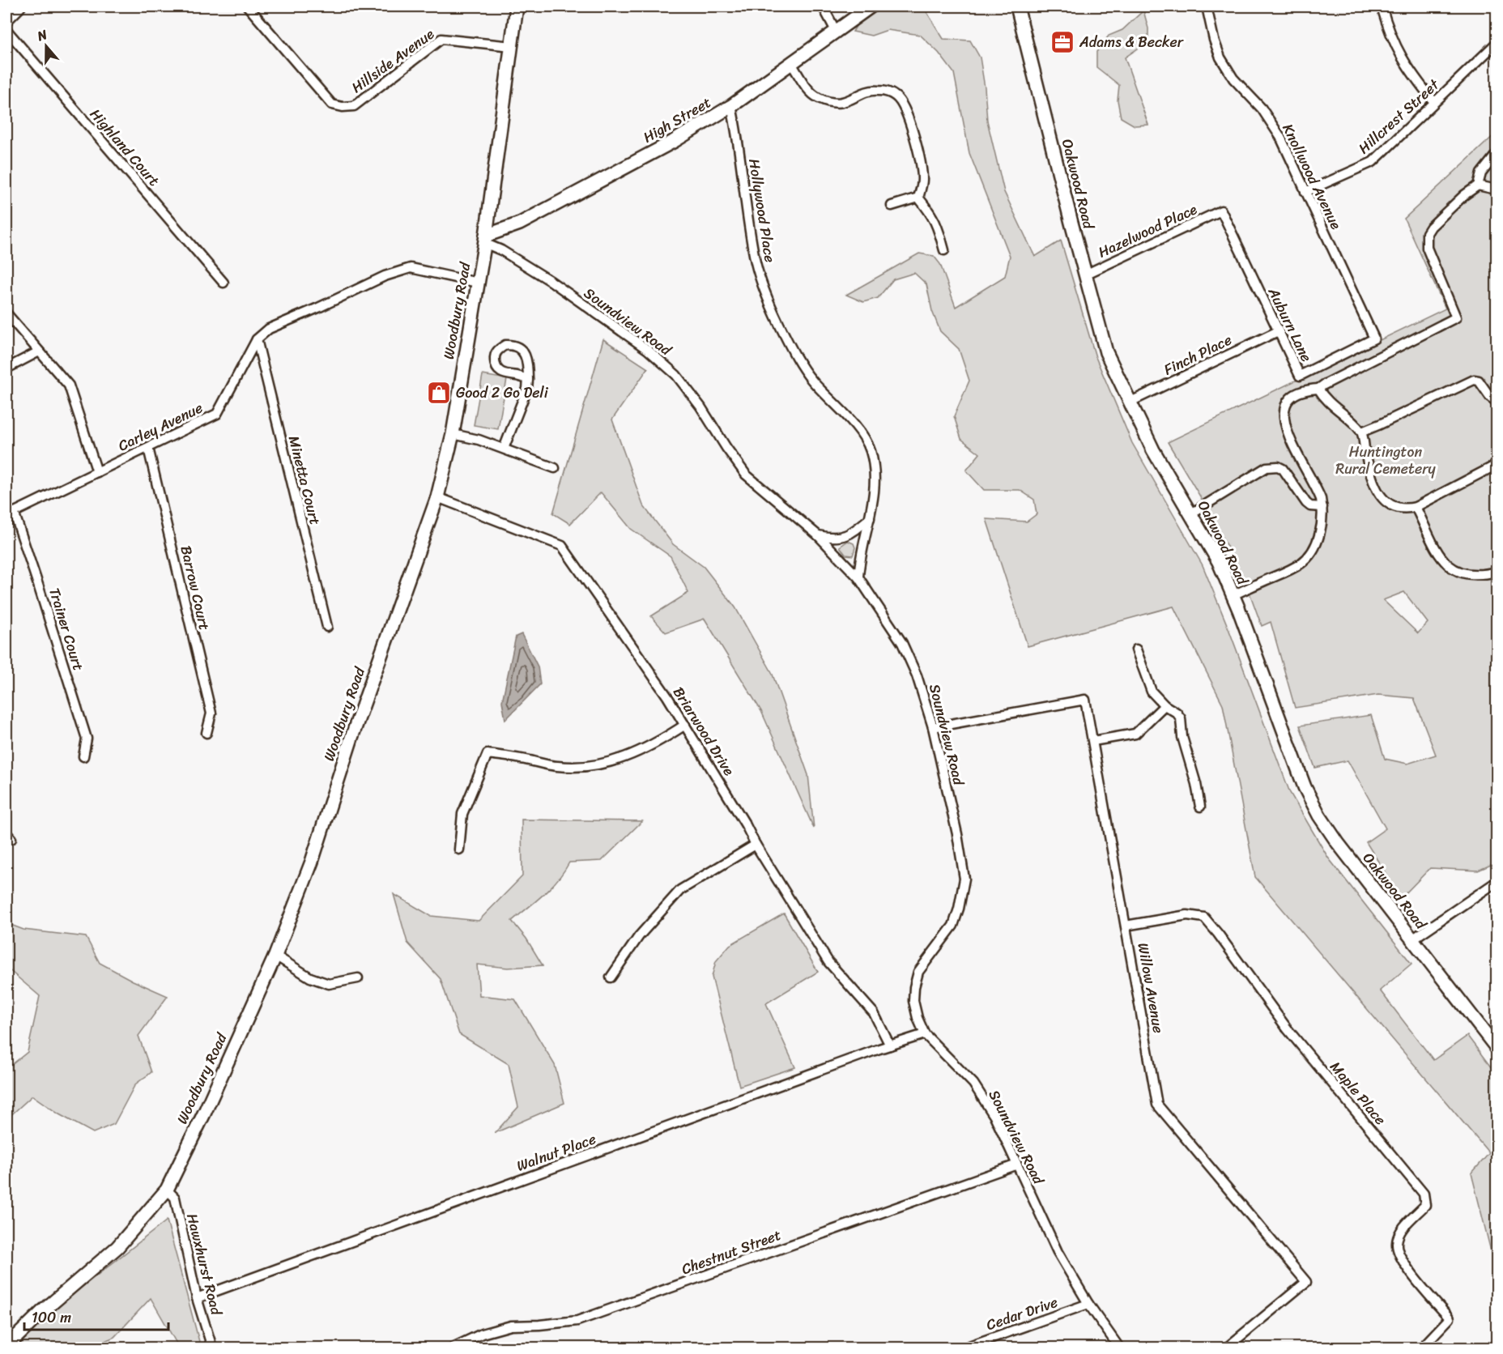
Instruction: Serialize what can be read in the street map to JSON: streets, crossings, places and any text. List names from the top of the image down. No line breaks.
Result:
{"streets":{"main road":["High Street","Oakwood Road","Woodbury Road"],"street":["Hillside Avenue","Hillcrest Street","Highland Court","Knollwood Avenue","Hollywood Place","Hazelwood Place","Soundview Road","Auburn Lane","Finch Place","Carley Avenue","Minetta Court","Barrow Court","Trainer Court","Briarwood Drive","Willow Avenue","Maple Place","Walnut Place","Chestnut Street","Hawxhurst Road","Cedar Drive"]},"crossings":[["Hillside Avenue","Woodbury Road"],["Hillcrest Street","Knollwood Avenue"],["High Street","Hollywood Place"],["High Street","Woodbury Road"],["High Street","Soundview Road"],["Knollwood Avenue","Auburn Lane"],["Oakwood Road","Hazelwood Place"],["Oakwood Road","Finch Place"],["Hollywood Place","Soundview Road"],["Hazelwood Place","Auburn Lane"],["Woodbury Road","Soundview Road"],["Woodbury Road","Carley Avenue"],["Woodbury Road","Briarwood Drive"],["Woodbury Road","Hawxhurst Road"],["Soundview Road","Willow Avenue"],["Soundview Road","Walnut Place"],["Soundview Road","Chestnut Street"],["Soundview Road","Cedar Drive"],["Auburn Lane","Finch Place"],["Carley Avenue","Minetta Court"],["Carley Avenue","Barrow Court"],["Carley Avenue","Trainer Court"],["Briarwood Drive","Walnut Place"],["Willow Avenue","Maple Place"],["Walnut Place","Hawxhurst Road"]],"parks":["Huntington Rural Cemetery"],"places":{"office":["Adams & Becker"],"shop":["Good 2 Go Deli"]},"scale_bar":"100 m","north":"top"}
